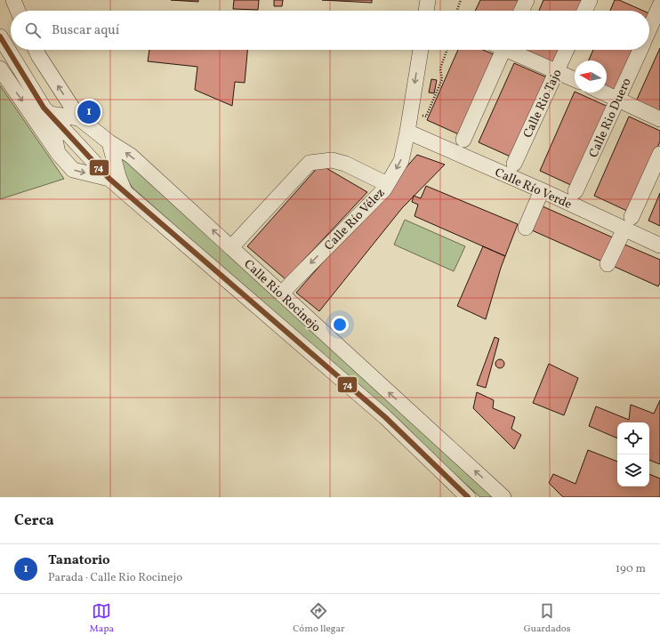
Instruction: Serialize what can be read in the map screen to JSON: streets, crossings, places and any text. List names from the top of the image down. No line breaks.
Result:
{"streets":{"street":["Calle Rio Tajo","Calle Rio Duero","Calle Río Verde","Calle Río Vélez","Calle Rio Rocinejo"]},"crossings":[["Calle Río Verde","Calle Río Vélez"],["Calle Río Vélez","Calle Rio Rocinejo"]],"one_way":["Calle Río Vélez"],"lines":["transit line 74"],"north":"left","page":{"search":"Buscar aquí","pins":"1","heading":"Cerca","list":[{"mark":"1","name":"Tanatorio","note":"Parada · Calle Rio Rocinejo","value":"190 m"}],"nav":["Mapa","Cómo llegar","Guardados"]}}
